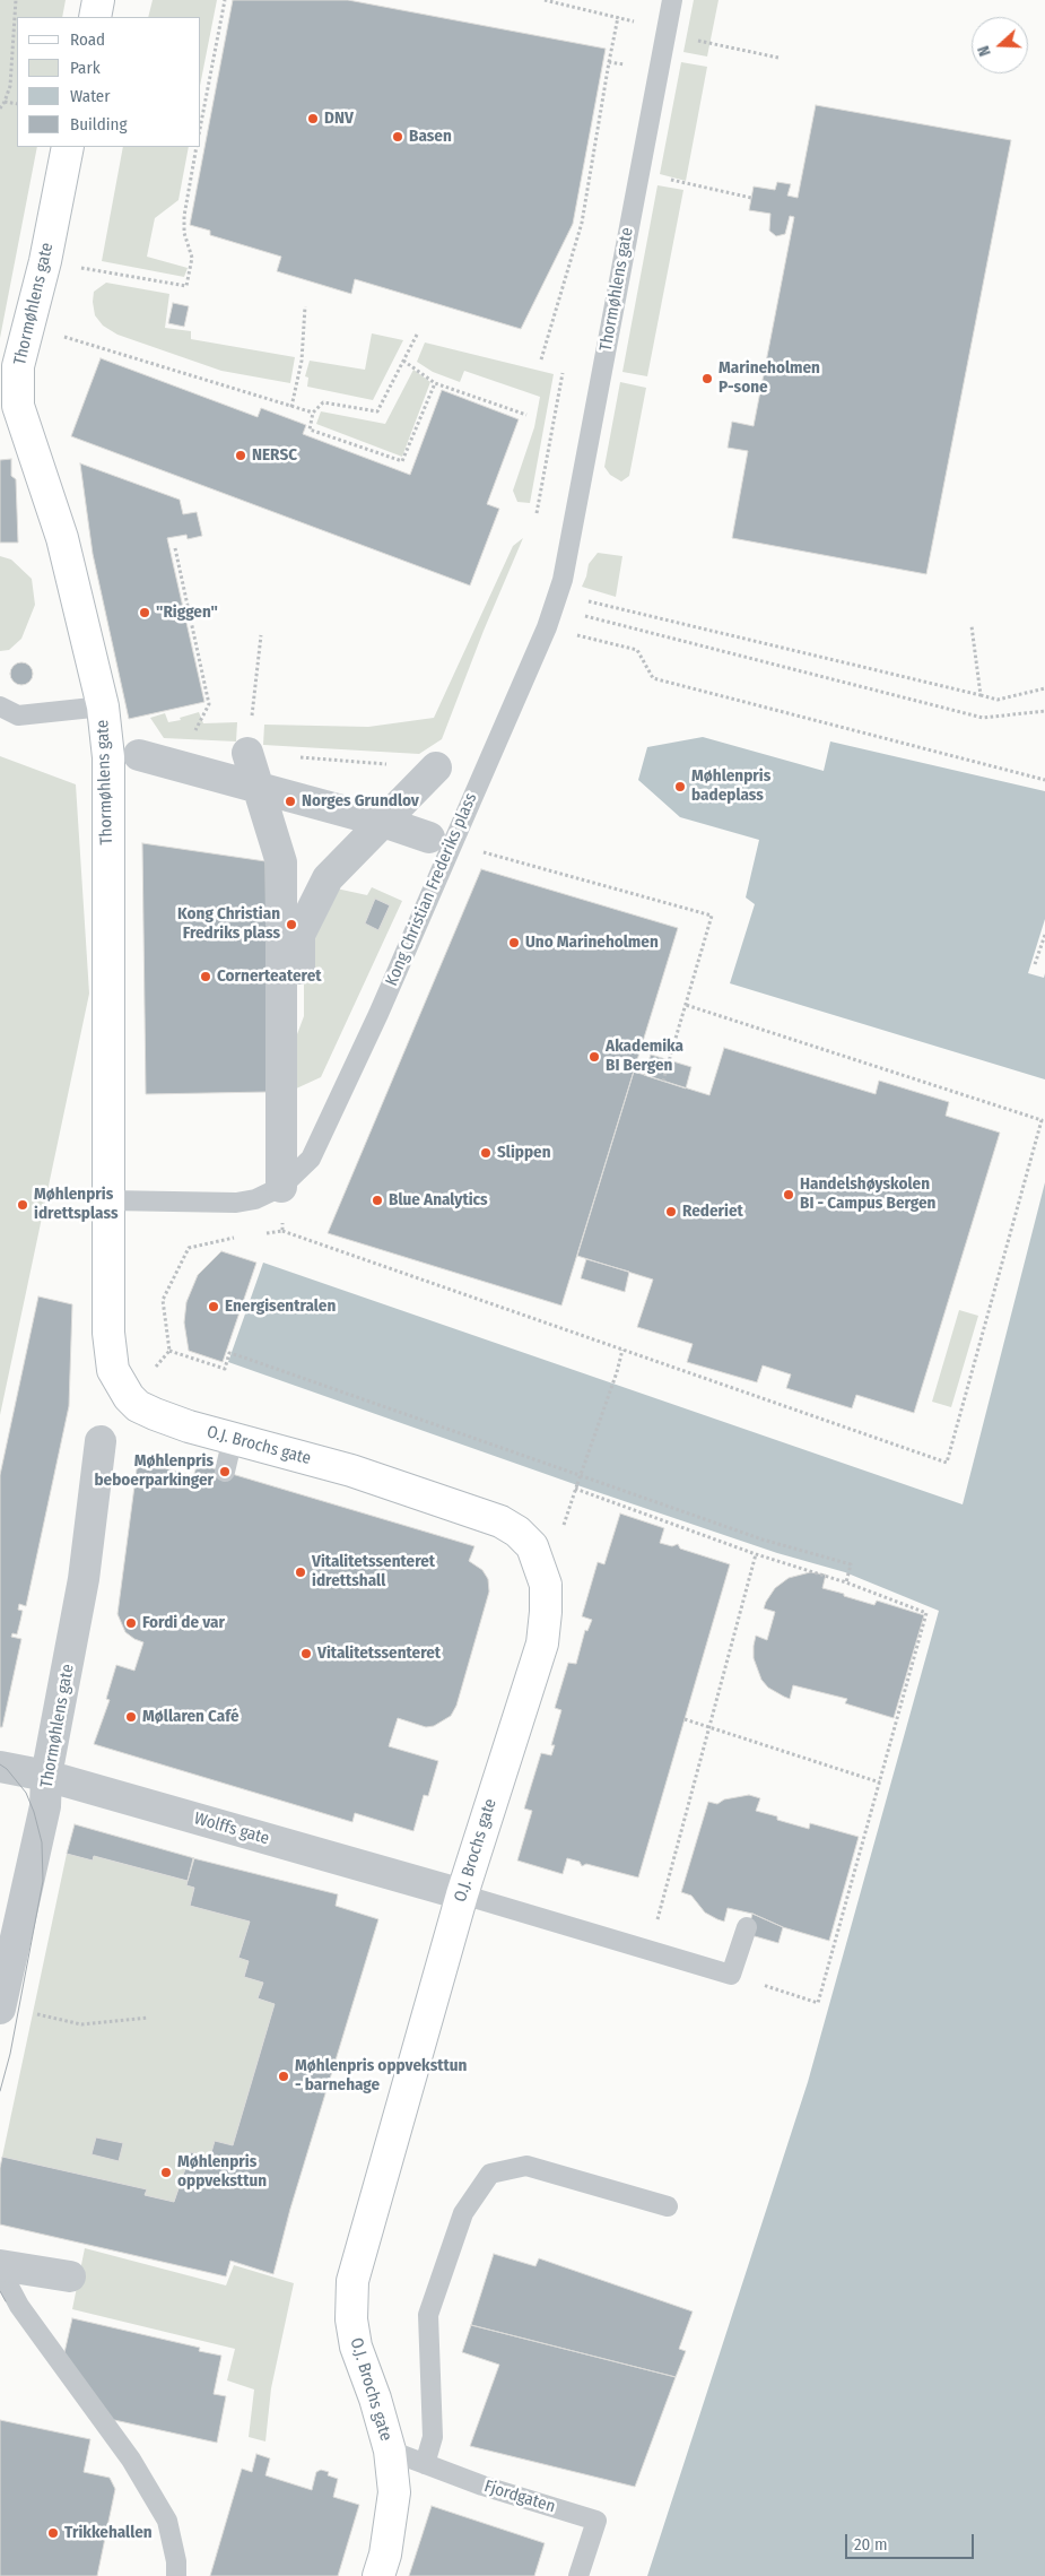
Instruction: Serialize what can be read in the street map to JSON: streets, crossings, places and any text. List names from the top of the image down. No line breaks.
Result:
{"streets":{"main road":["Thormøhlens gate","O.J. Brochs gate"],"street":["Kong Christian Frederiks plass","Wolffs gate"],"lane":["Fjordgaten"]},"crossings":[["Thormøhlens gate","Kong Christian Frederiks plass"],["Thormøhlens gate","O.J. Brochs gate"],["Thormøhlens gate","Wolffs gate"],["O.J. Brochs gate","Wolffs gate"],["O.J. Brochs gate","Fjordgaten"]],"places":["DNV","Basen","Marineholmen P-sone","NERSC","\"Riggen\"","Møhlenpris badeplass","Norges Grundlov","Kong Christian Fredriks plass","Uno Marineholmen","Cornerteateret","Akademika BI Bergen","Slippen","Handelshøyskolen BI - Campus Bergen","Blue Analytics","Møhlenpris idrettsplass","Rederiet","Energisentralen","Møhlenpris beboerparkinger","Vitalitetssenteret idrettshall","Fordi de var","Vitalitetssenteret","Møllaren Café","Møhlenpris oppveksttun - barnehage","Møhlenpris oppveksttun","Trikkehallen"],"legend":["Road","Park","Water","Building"],"scale_bar":"20 m","north":"left"}
